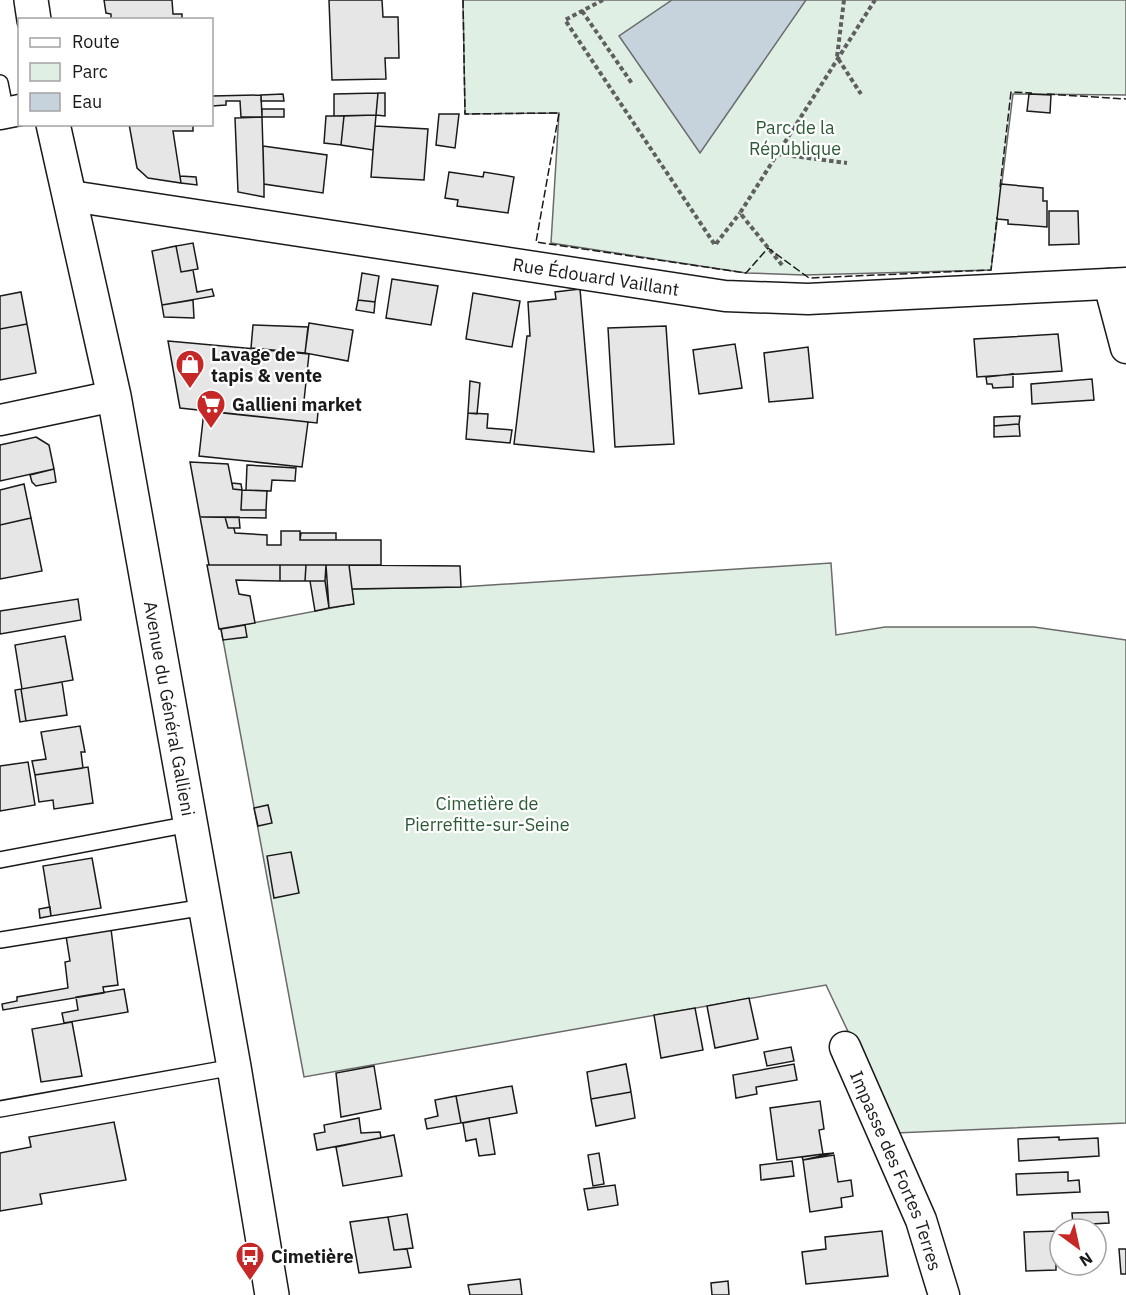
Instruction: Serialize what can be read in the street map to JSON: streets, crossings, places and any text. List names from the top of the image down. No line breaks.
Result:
{"streets":{"street":["Rue Édouard Vaillant","Avenue du Général Gallieni","Impasse des Fortes Terres"]},"crossings":[["Rue Édouard Vaillant","Avenue du Général Gallieni"]],"parks":["Parc de la République","Cimetière de Pierrefitte-sur-Seine"],"places":{"shop":["Lavage de tapis & vente"],"supermarket":["Gallieni market"],"bus stop":["Cimetière"]},"legend":["Route","Parc","Eau"],"north":"bottom right"}
